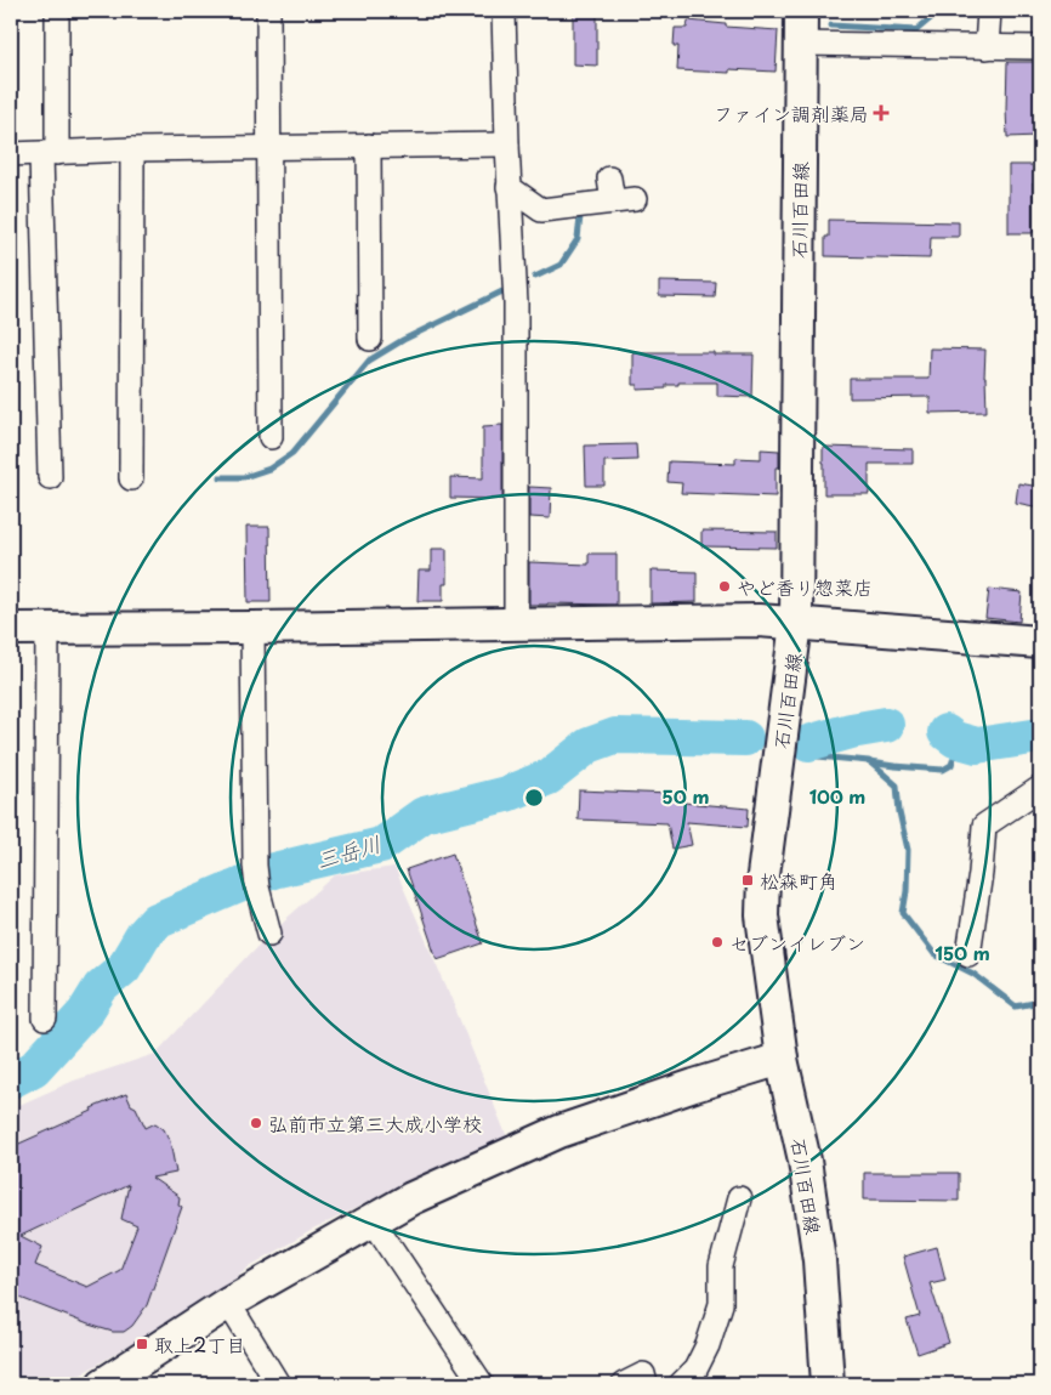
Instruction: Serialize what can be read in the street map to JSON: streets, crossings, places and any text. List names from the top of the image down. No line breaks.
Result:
{"streets":{"street":["石川百田線"]},"water":["三岳川"],"places":{"health":["ファイン調剤薬局"],"other":["やど香り惣菜店","セブンイレブン","弘前市立第三大成小学校"],"transit":["松森町角","取上2丁目"]},"rings":["50 m","100 m","150 m"]}
